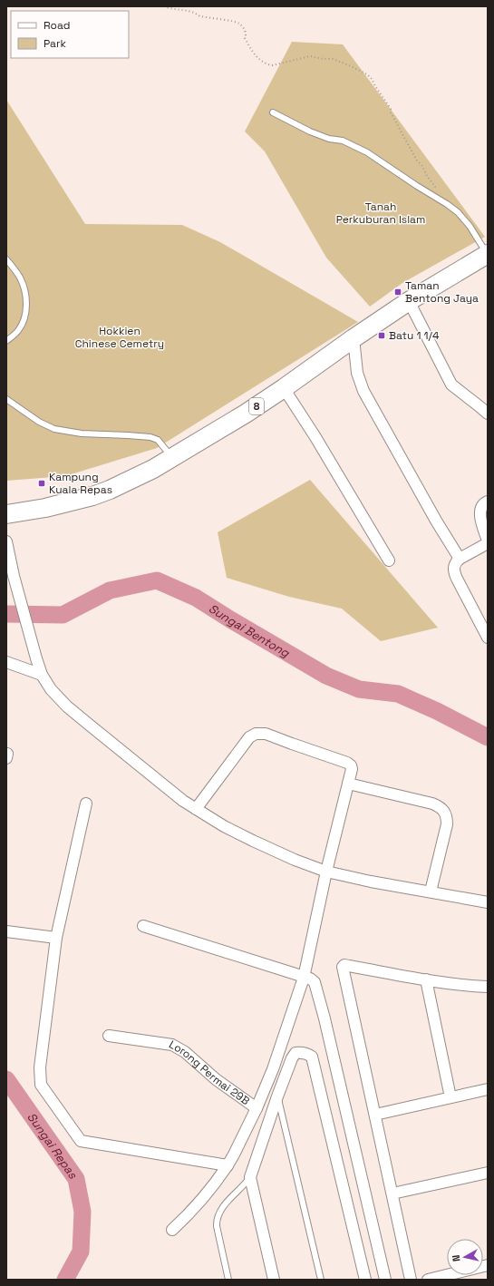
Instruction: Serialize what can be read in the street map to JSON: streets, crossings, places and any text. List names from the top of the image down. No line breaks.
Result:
{"streets":{"main road":["8"],"street":["Lorong Permai 29B"]},"water":["Sungai Bentong","Sungai Repas"],"parks":["Tanah Perkuburan Islam","Hokkien Chinese Cemetry"],"places":{"transit":["Taman Bentong Jaya","Batu 1 1/4","Kampung Kuala Repas"]},"legend":["Road","Park"],"north":"left"}
